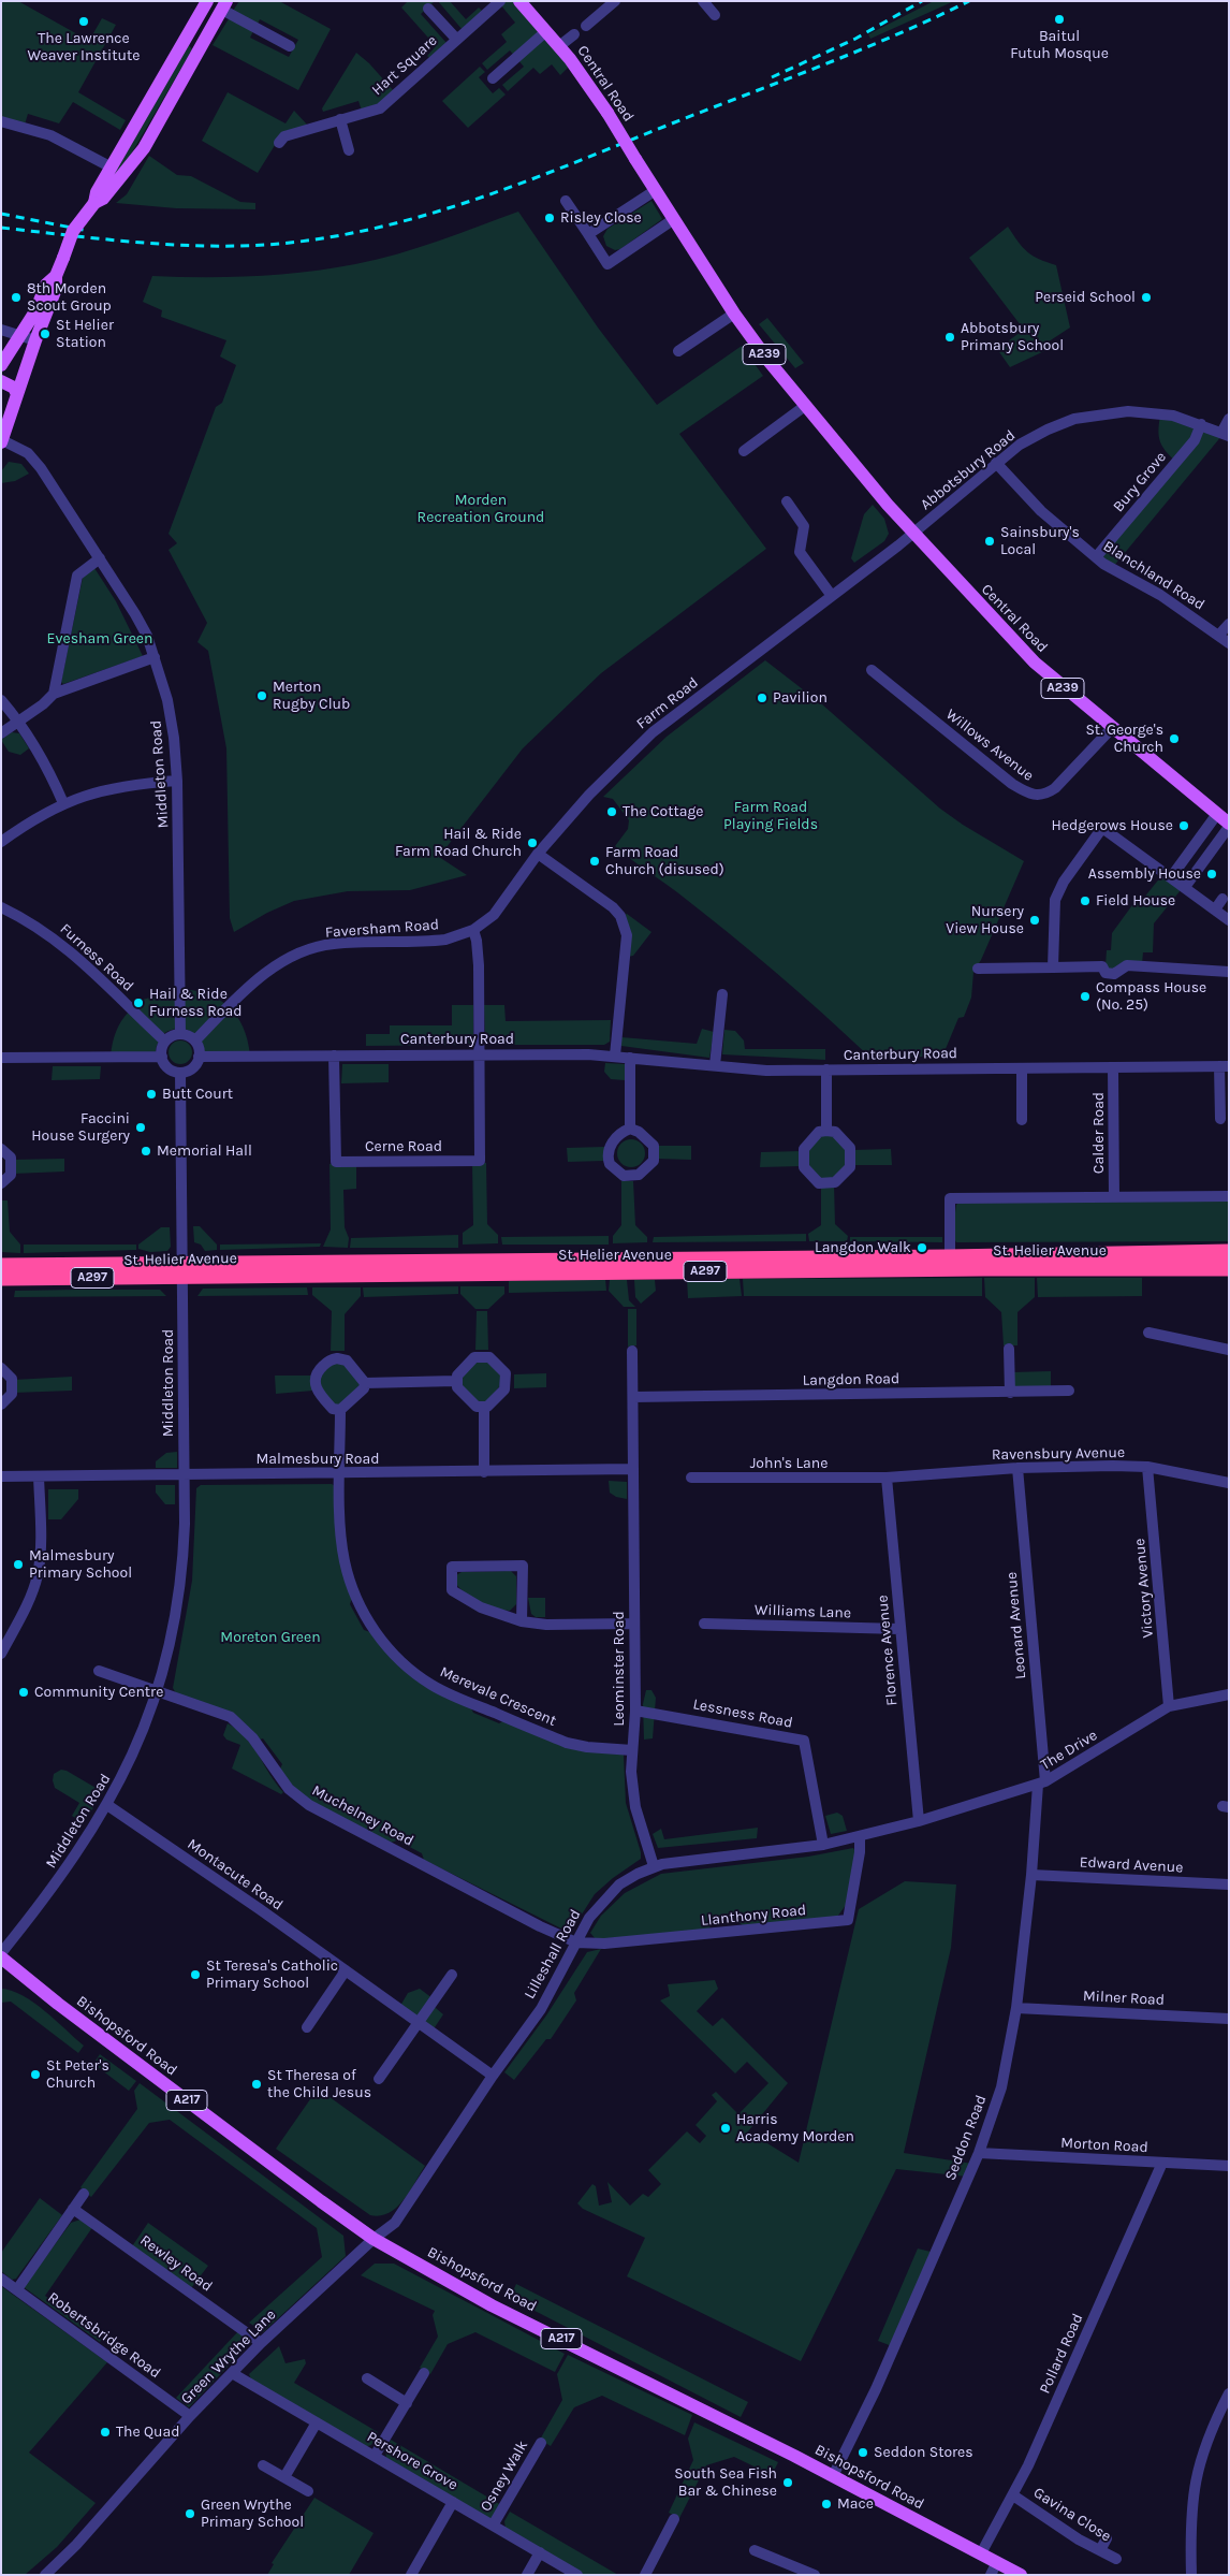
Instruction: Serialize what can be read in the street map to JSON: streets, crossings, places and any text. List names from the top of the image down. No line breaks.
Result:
{"streets":{"highway":["St. Helier Avenue","A297"],"main road":["Central Road","A239","Bishopsford Road","A217"],"street":["Hart Square","Abbotsbury Road","Bury Grove","Blanchland Road","Farm Road","Willows Avenue","Middleton Road","Faversham Road","Furness Road","Canterbury Road","Calder Road","Cerne Road","Langdon Road","Ravensbury Avenue","Malmesbury Road","John's Lane","Victory Avenue","Williams Lane","Leonard Avenue","Florence Avenue","Leominster Road","Merevale Crescent","Lessness Road","The Drive","Muchelney Road","Edward Avenue","Montacute Road","Llanthony Road","Lilleshall Road","Milner Road","Seddon Road","Morton Road","Rewley Road","Robertsbridge Road","Pollard Road","Green Wrythe Lane","Pershore Grove","Osney Walk","Gavina Close"]},"crossings":[["Central Road","Abbotsbury Road"],["Central Road","Farm Road"],["Central Road","Willows Avenue"],["Abbotsbury Road","Bury Grove"],["Abbotsbury Road","Blanchland Road"],["Abbotsbury Road","Farm Road"],["Bury Grove","Blanchland Road"],["Farm Road","Faversham Road"],["Middleton Road","Faversham Road"],["Middleton Road","Furness Road"],["Middleton Road","Canterbury Road"],["Middleton Road","St. Helier Avenue"],["Middleton Road","Malmesbury Road"],["Middleton Road","Muchelney Road"],["Middleton Road","Montacute Road"],["Faversham Road","Furness Road"],["Faversham Road","Canterbury Road"],["Furness Road","Canterbury Road"],["Canterbury Road","Calder Road"],["Canterbury Road","Cerne Road"],["Langdon Road","Leominster Road"],["Ravensbury Avenue","John's Lane"],["Ravensbury Avenue","Victory Avenue"],["Ravensbury Avenue","Leonard Avenue"],["Ravensbury Avenue","Florence Avenue"],["Malmesbury Road","Leominster Road"],["Malmesbury Road","Merevale Crescent"],["John's Lane","Florence Avenue"],["Victory Avenue","The Drive"],["Williams Lane","Florence Avenue"],["Leonard Avenue","The Drive"],["Leonard Avenue","Seddon Road"],["Florence Avenue","The Drive"],["Florence Avenue","Lilleshall Road"],["Leominster Road","Merevale Crescent"],["Leominster Road","Lessness Road"],["Leominster Road","Lilleshall Road"],["Lessness Road","Lilleshall Road"],["The Drive","Lilleshall Road"],["The Drive","Seddon Road"],["Muchelney Road","Llanthony Road"],["Muchelney Road","Lilleshall Road"],["Edward Avenue","Seddon Road"],["Montacute Road","Lilleshall Road"],["Llanthony Road","Lilleshall Road"],["Lilleshall Road","Bishopsford Road"],["Lilleshall Road","Green Wrythe Lane"],["Milner Road","Seddon Road"],["Bishopsford Road","Seddon Road"],["Bishopsford Road","Pollard Road"],["Bishopsford Road","Green Wrythe Lane"],["Seddon Road","Morton Road"],["Morton Road","Pollard Road"],["Rewley Road","Green Wrythe Lane"],["Robertsbridge Road","Green Wrythe Lane"],["Pollard Road","Gavina Close"],["Green Wrythe Lane","Pershore Grove"],["Pershore Grove","Osney Walk"]],"parks":["Morden Recreation Ground","Evesham Green","Farm Road Playing Fields","Moreton Green"],"places":["Baitul Futuh Mosque","The Lawrence Weaver Institute","Risley Close","8th Morden Scout Group","Perseid School","St Helier Station","Abbotsbury Primary School","Sainsbury's Local","Merton Rugby Club","Pavilion","St. George's Church","The Cottage","Hedgerows House","Hail & Ride Farm Road Church","Farm Road Church (disused)","Assembly House","Field House","Nursery View House","Compass House (No. 25)","Hail & Ride Furness Road","Butt Court","Faccini House Surgery","Memorial Hall","Langdon Walk","Malmesbury Primary School","Community Centre","St Teresa's Catholic Primary School","St Peter's Church","St Theresa of the Child Jesus","Harris Academy Morden","The Quad","Seddon Stores","South Sea Fish Bar & Chinese","Mace","Green Wrythe Primary School"]}
